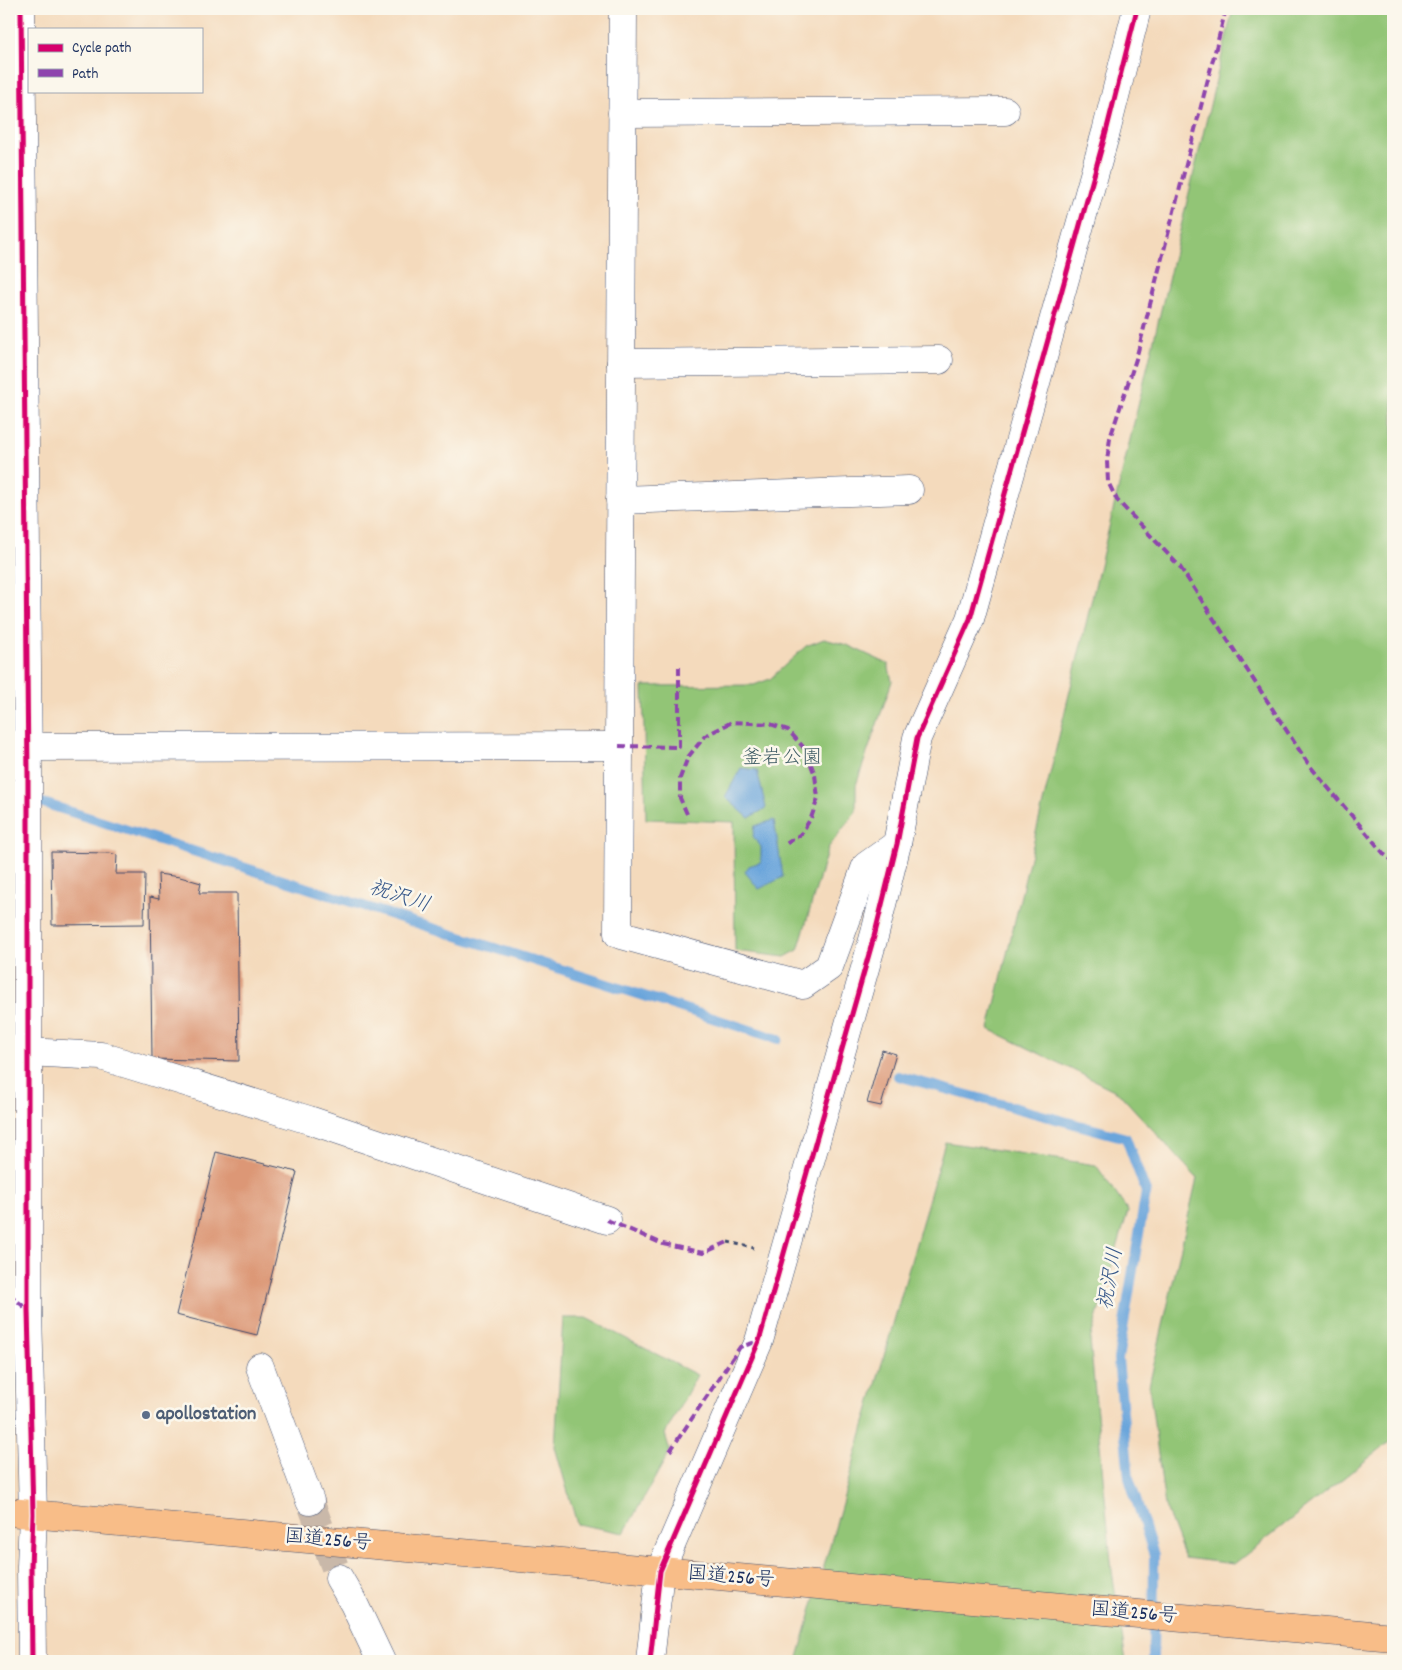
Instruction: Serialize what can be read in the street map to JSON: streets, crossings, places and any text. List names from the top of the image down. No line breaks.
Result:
{"streets":{"highway":["国道256号"]},"water":["祝沢川"],"parks":["釜岩公園"],"places":["apollostation"],"legend":["Cycle path","Path"]}
